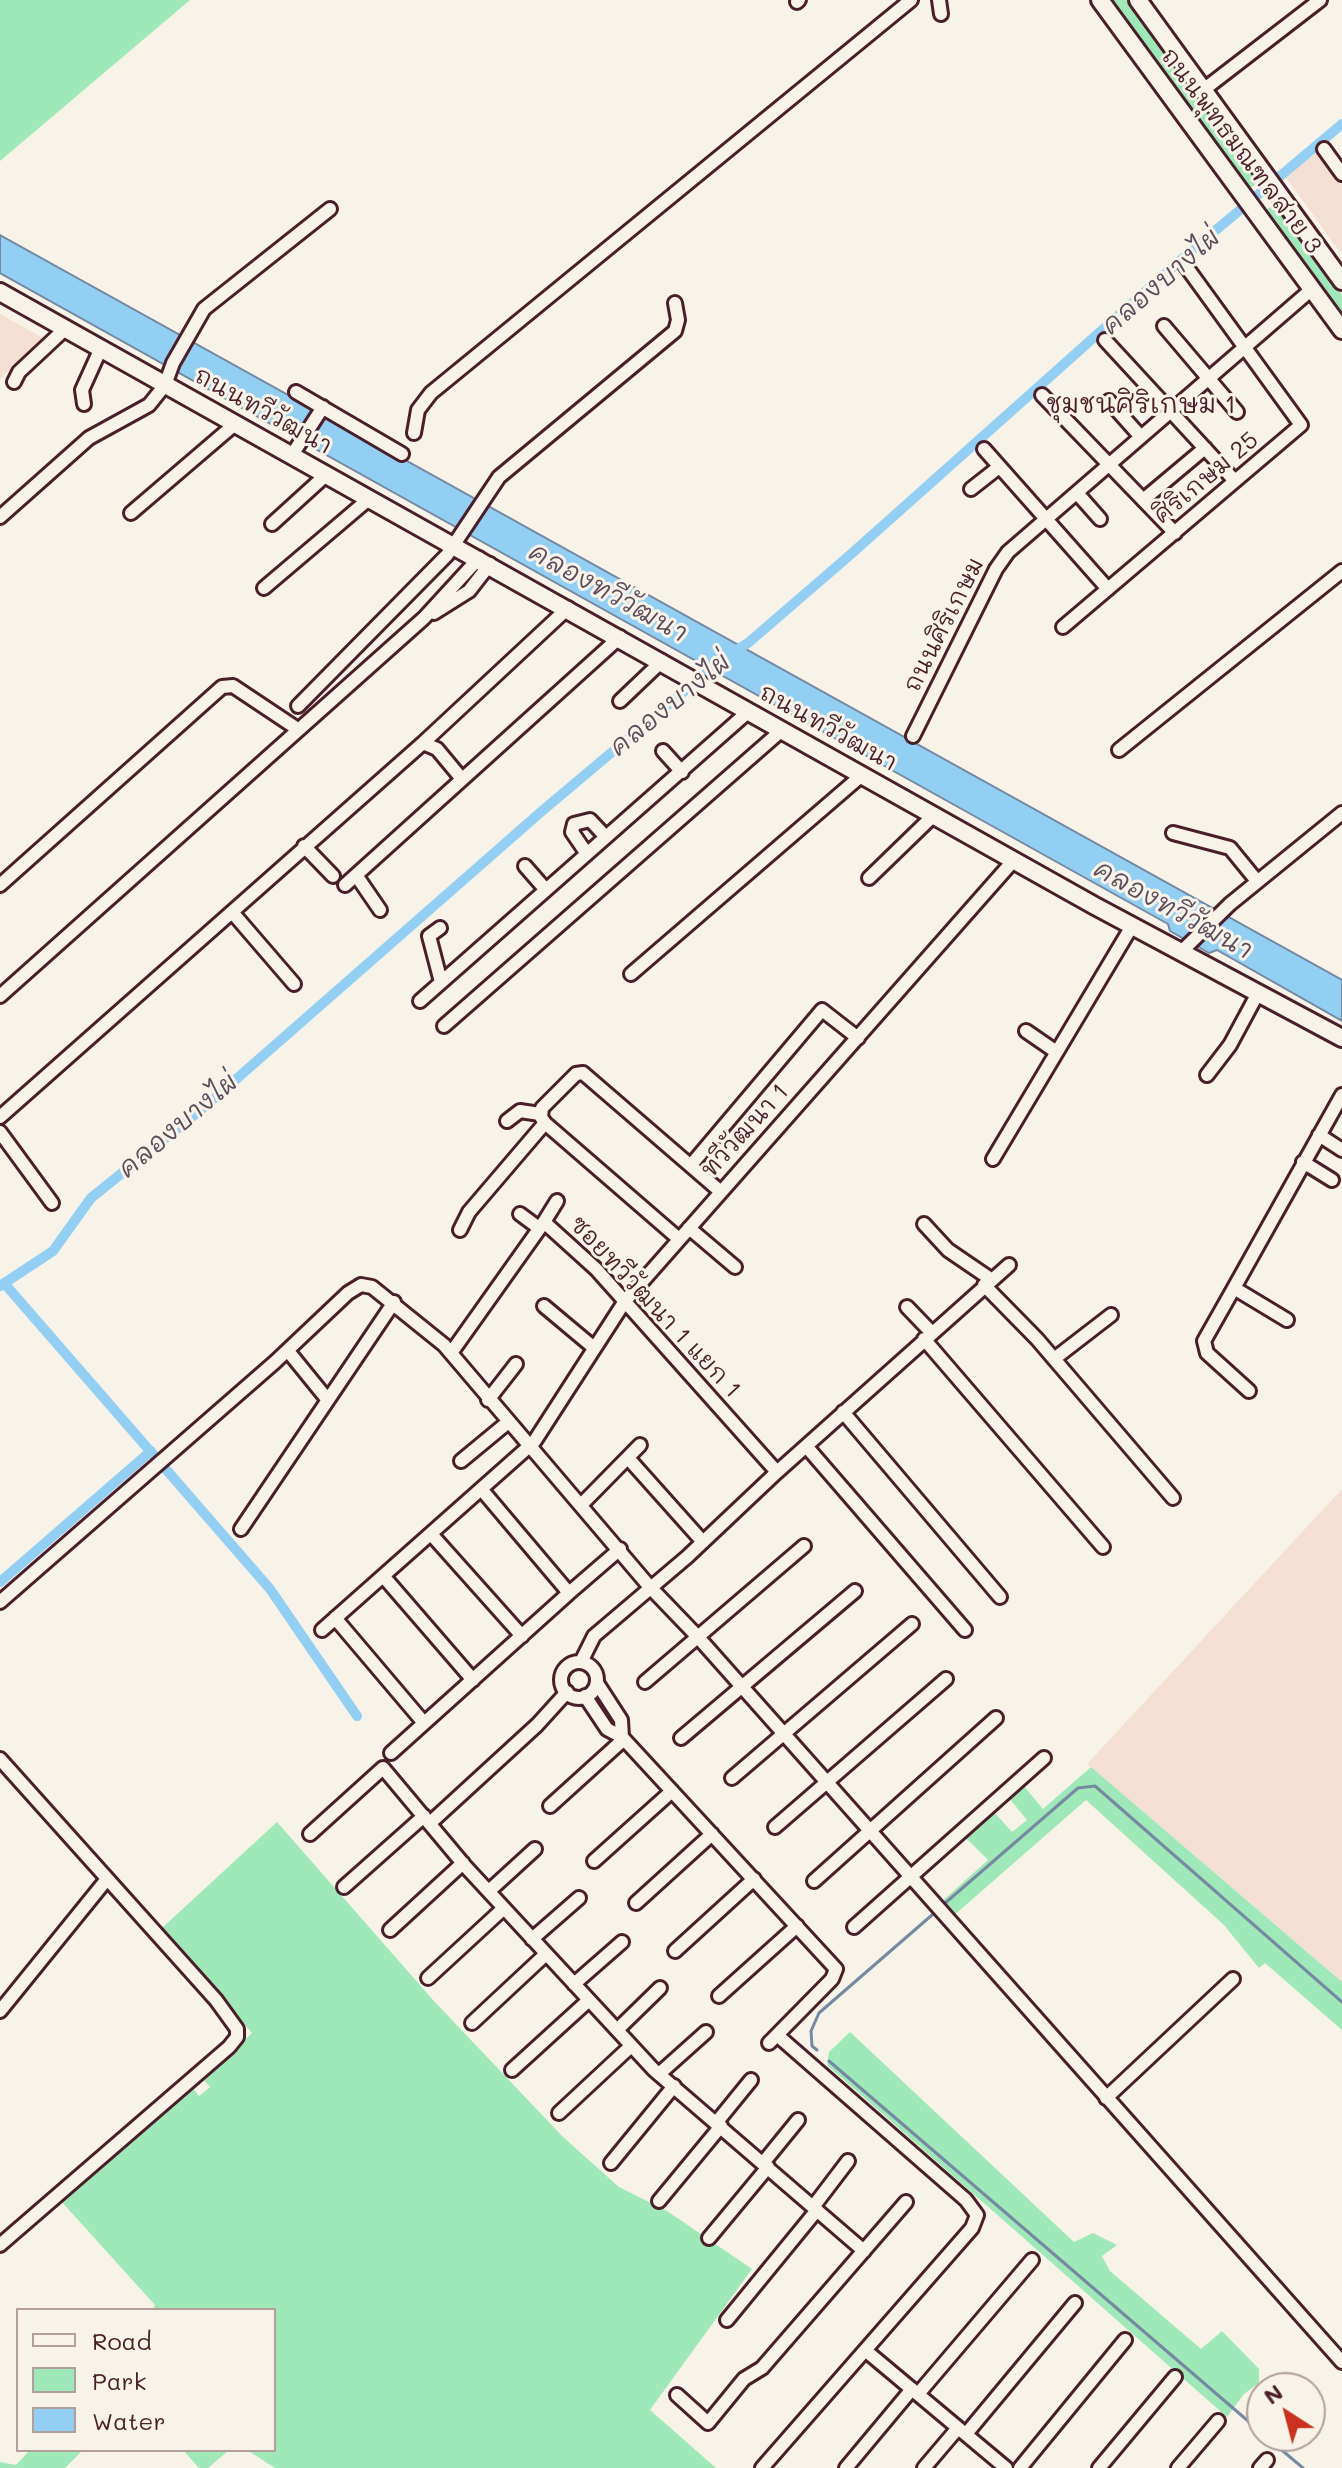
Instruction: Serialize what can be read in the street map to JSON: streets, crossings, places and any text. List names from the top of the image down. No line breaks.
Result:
{"streets":{"main road":["ถนนพุทธมณฑลสาย 3","ถนนทวีวัฒนา"],"street":["ศิริเกษม 25","ถนนศิริเกษม","ทวีวัฒนา 1","ซอยทวีวัฒนา 1 แยก 1"]},"crossings":[["ถนนพุทธมณฑลสาย 3","ถนนศิริเกษม"],["ถนนทวีวัฒนา","ทวีวัฒนา 1"],["ศิริเกษม 25","ถนนศิริเกษม"],["ทวีวัฒนา 1","ซอยทวีวัฒนา 1 แยก 1"]],"districts":["ชุมชนศิริเกษม 1"],"water":["คลองบางไผ่","คลองทวีวัฒนา"],"legend":["Road","Park","Water"],"north":"top left"}
